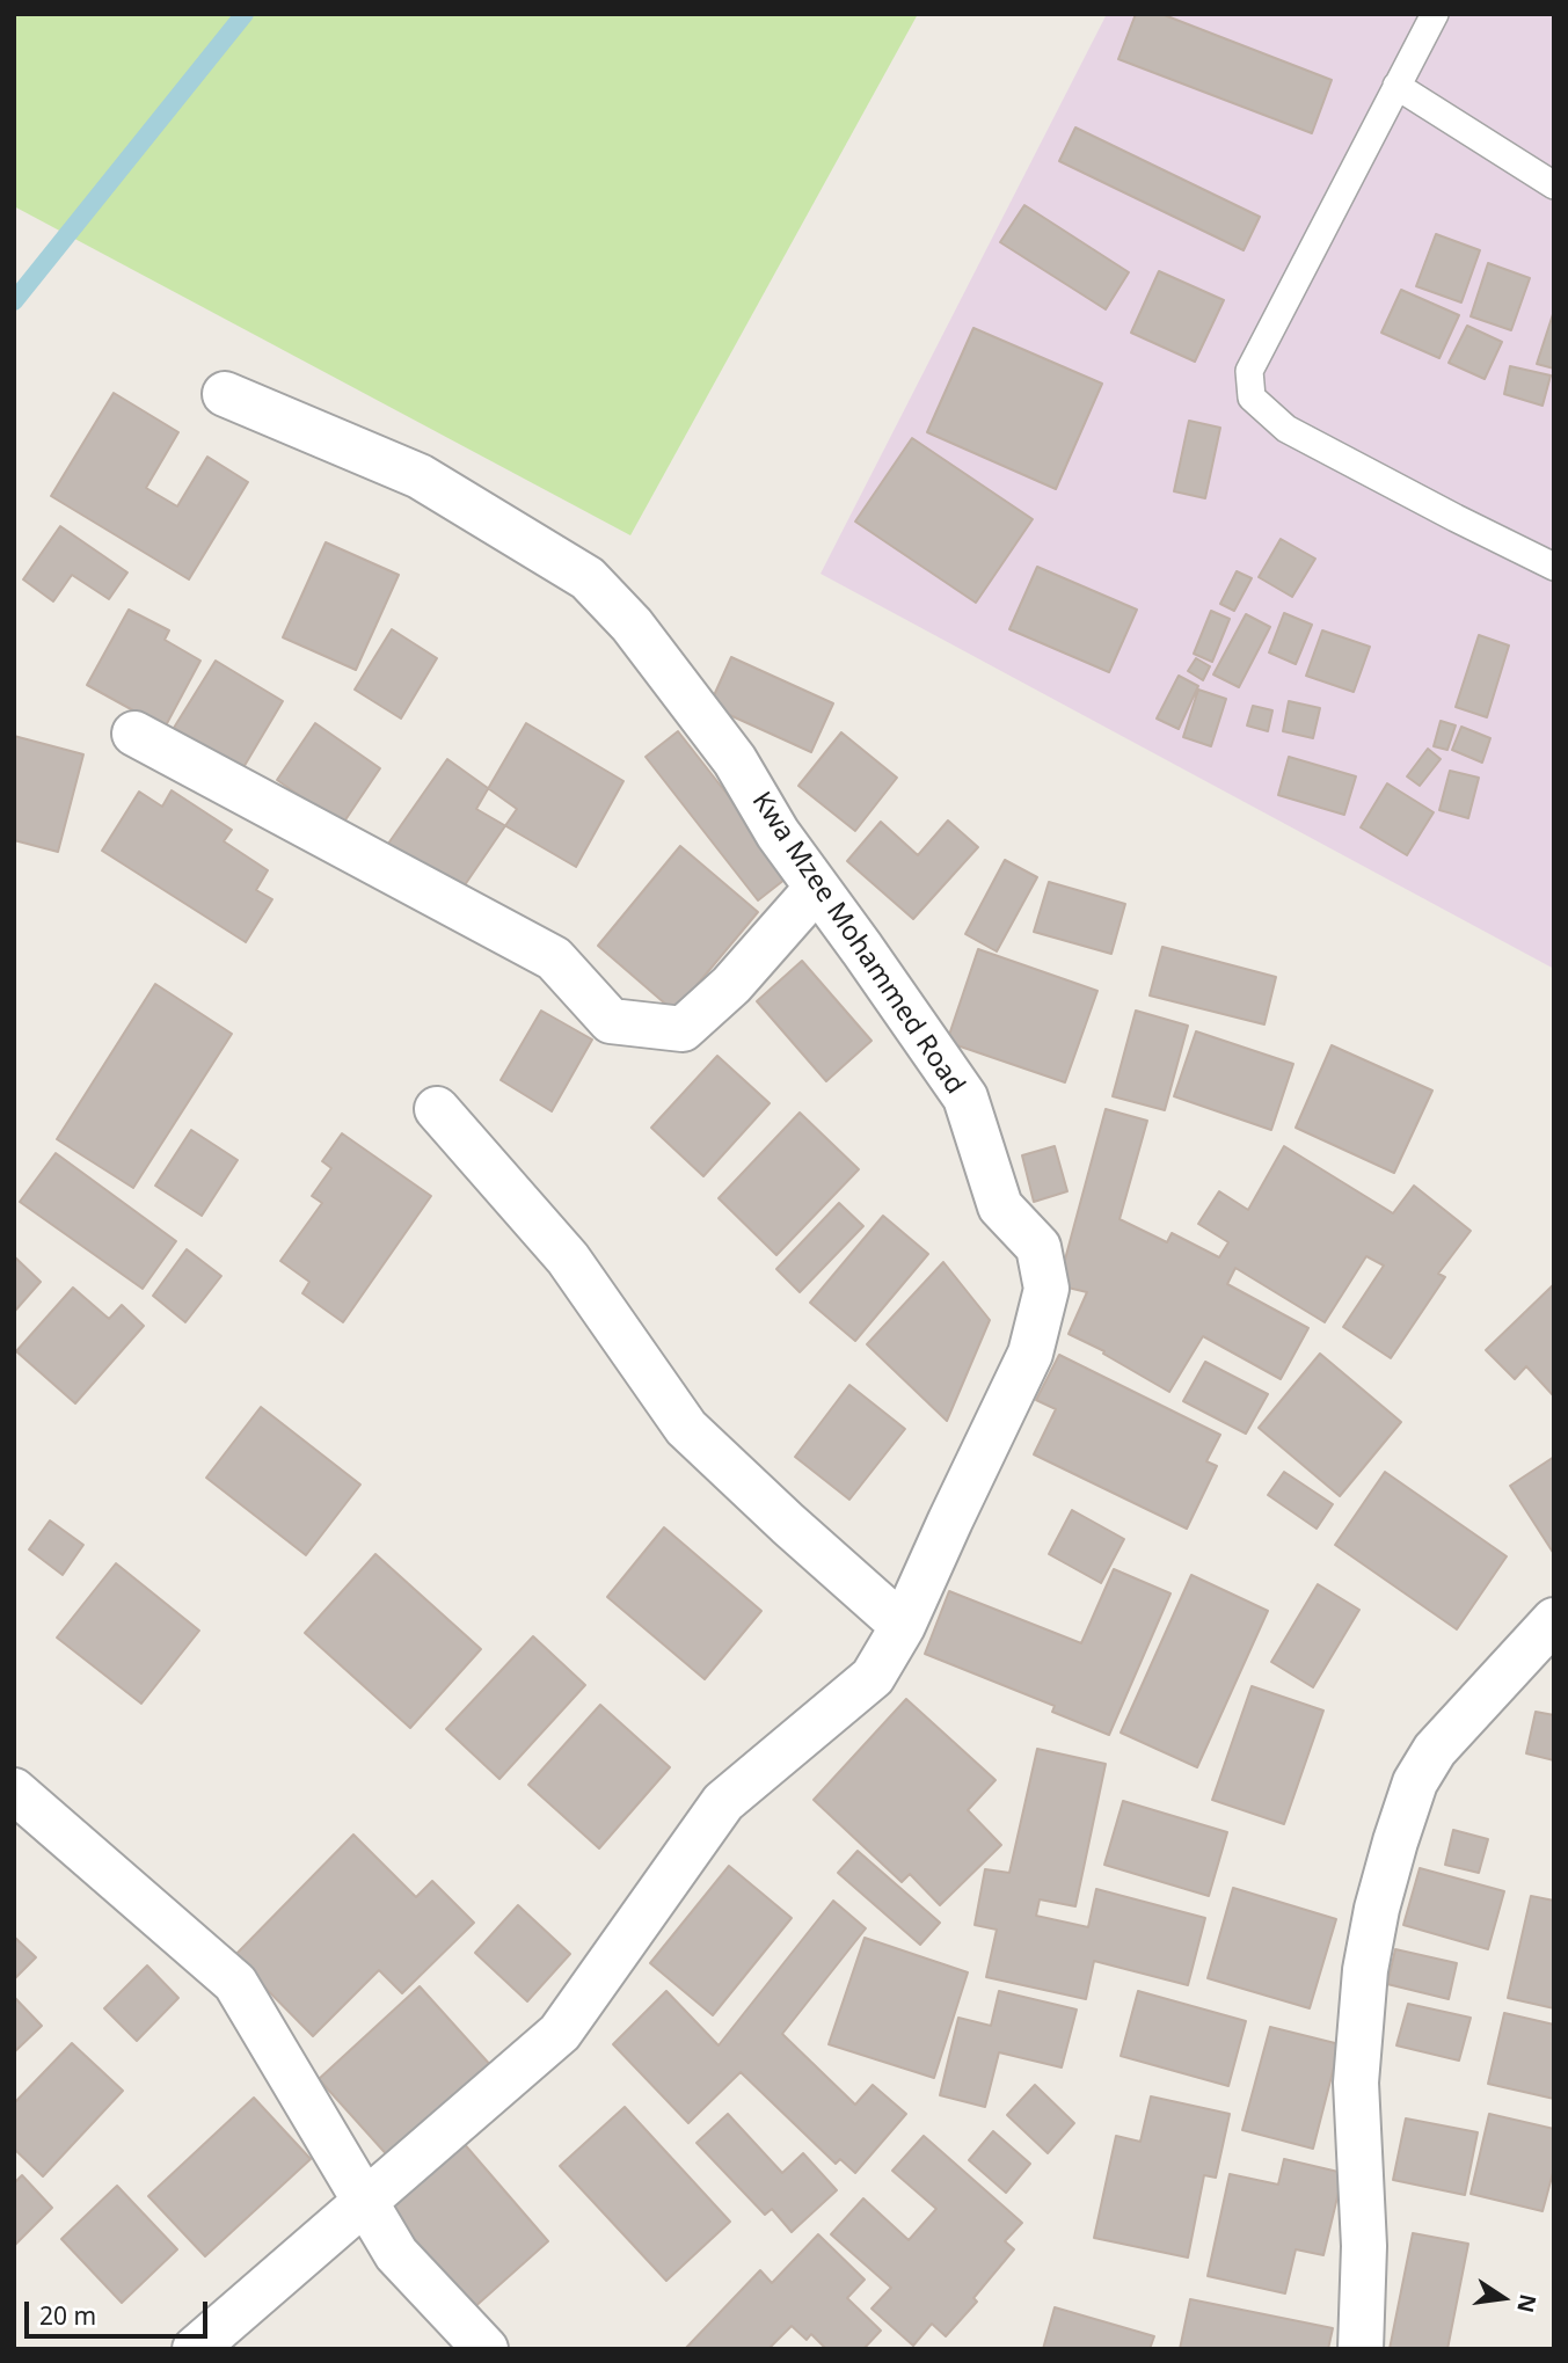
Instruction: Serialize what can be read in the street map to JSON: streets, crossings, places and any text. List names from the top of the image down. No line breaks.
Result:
{"streets":{"street":["Kwa Mzee Mohammed Road"]},"scale_bar":"20 m","north":"right"}
